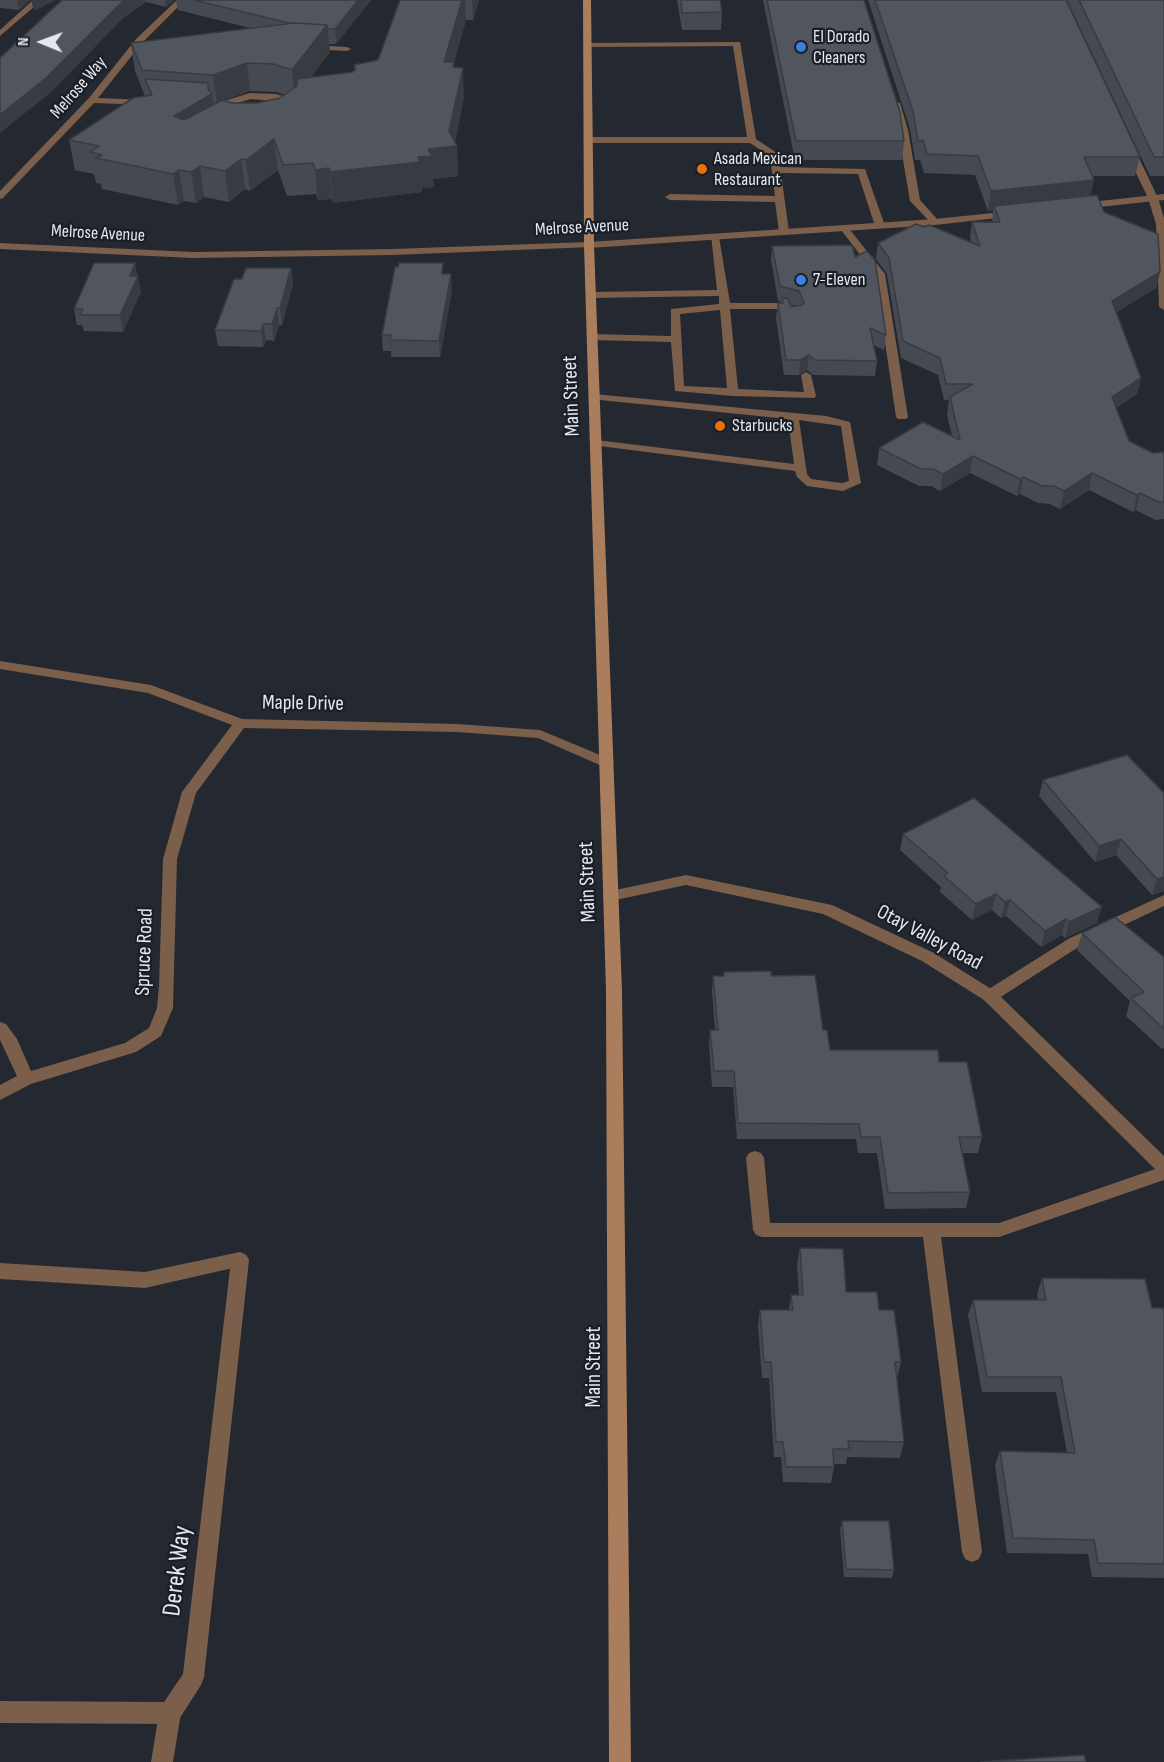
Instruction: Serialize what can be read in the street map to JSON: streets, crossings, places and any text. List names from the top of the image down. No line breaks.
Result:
{"streets":{"main road":["Main Street"],"street":["Melrose Way","Melrose Avenue","Maple Drive","Otay Valley Road","Spruce Road","Derek Way"]},"crossings":[["Melrose Avenue","Main Street"],["Main Street","Maple Drive"],["Main Street","Otay Valley Road"],["Maple Drive","Spruce Road"]],"places":["El Dorado Cleaners","Asada Mexican Restaurant","7-Eleven","Starbucks"],"north":"left"}
